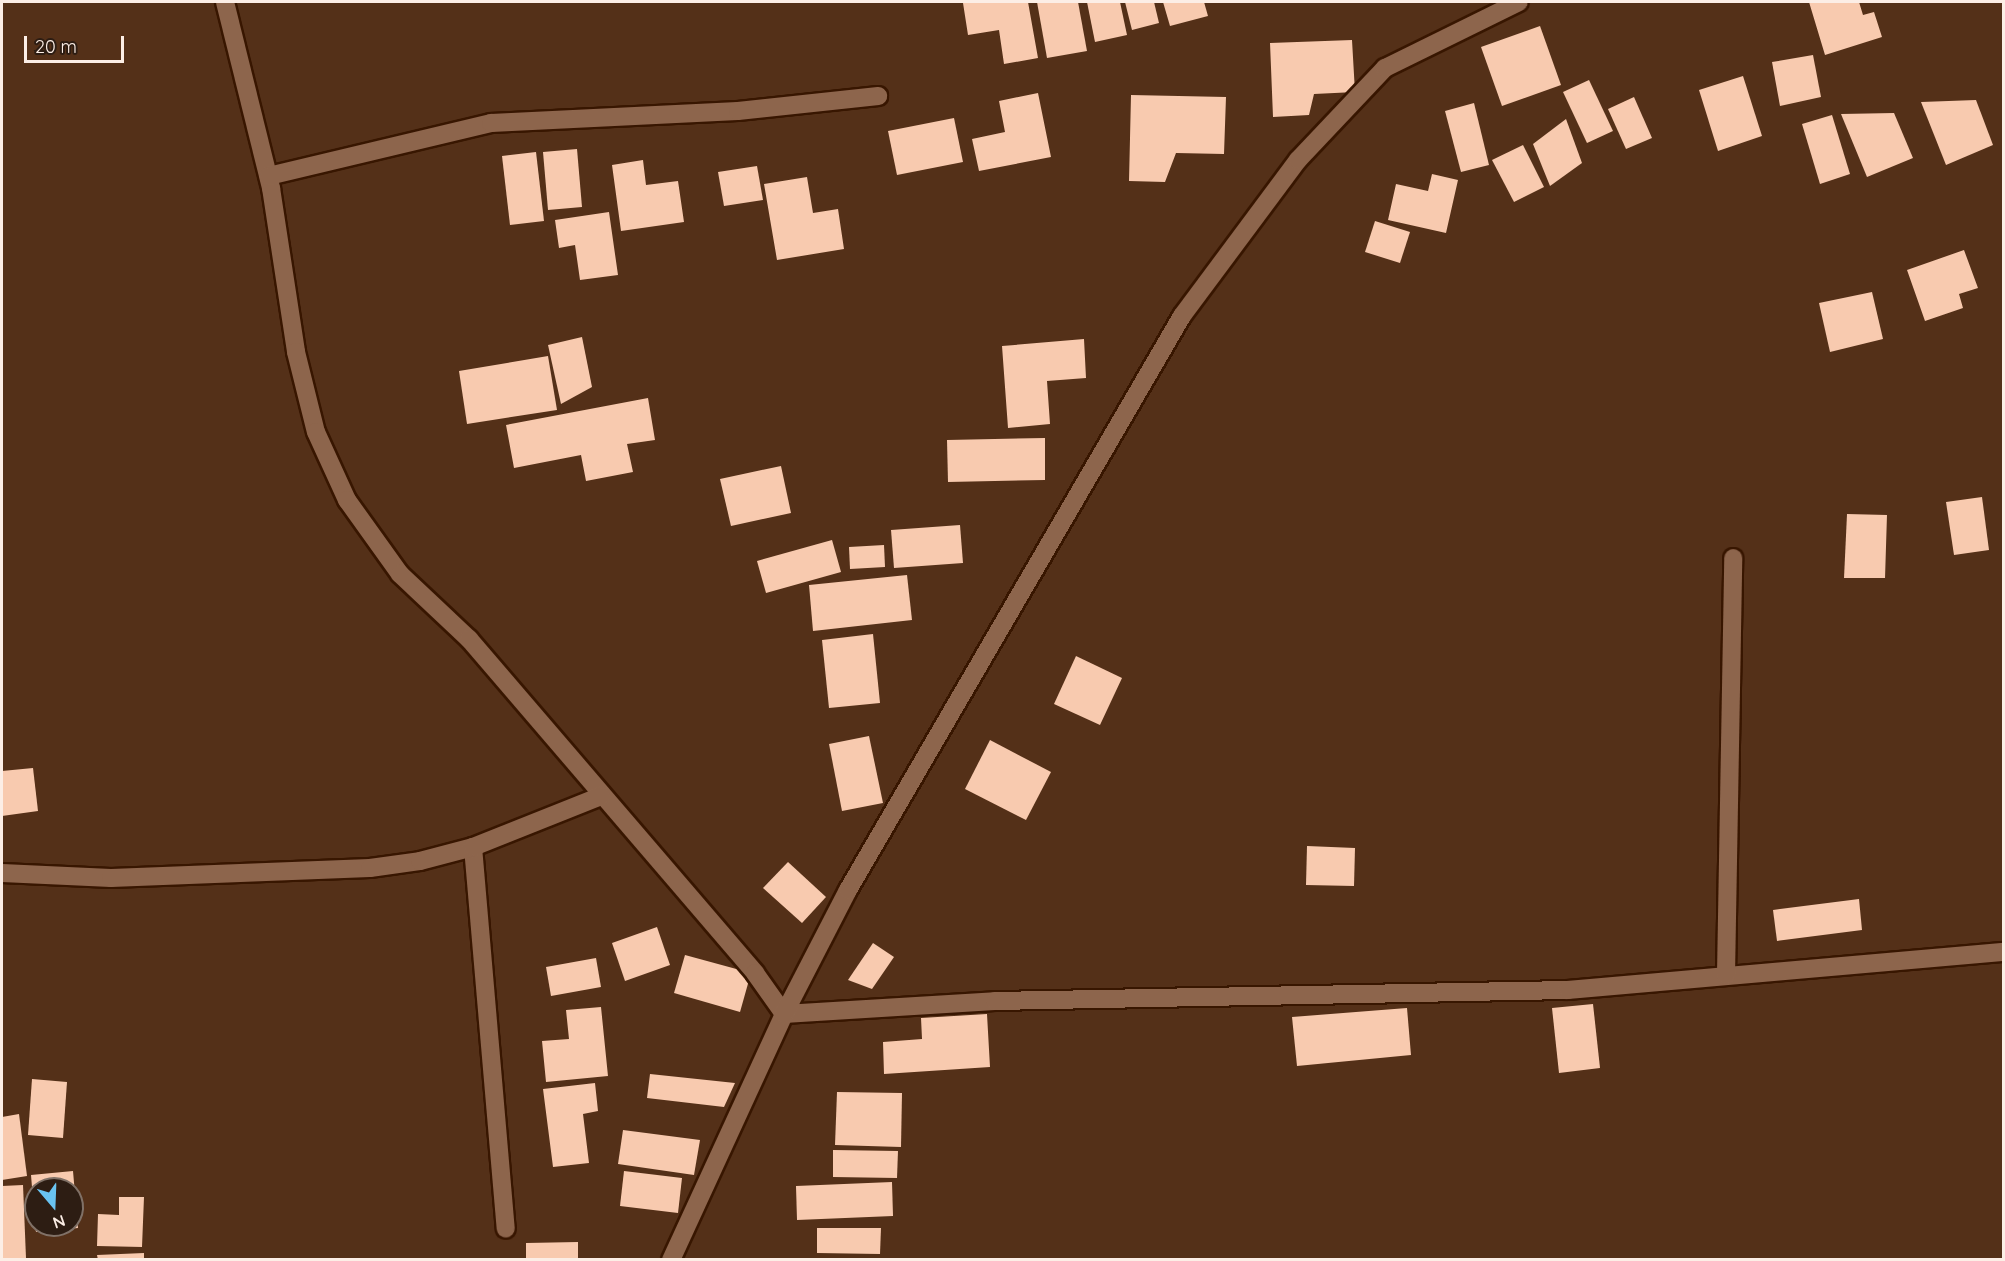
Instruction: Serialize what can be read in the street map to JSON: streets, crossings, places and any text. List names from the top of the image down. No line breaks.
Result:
{"scale_bar":"20 m","north":"bottom"}
